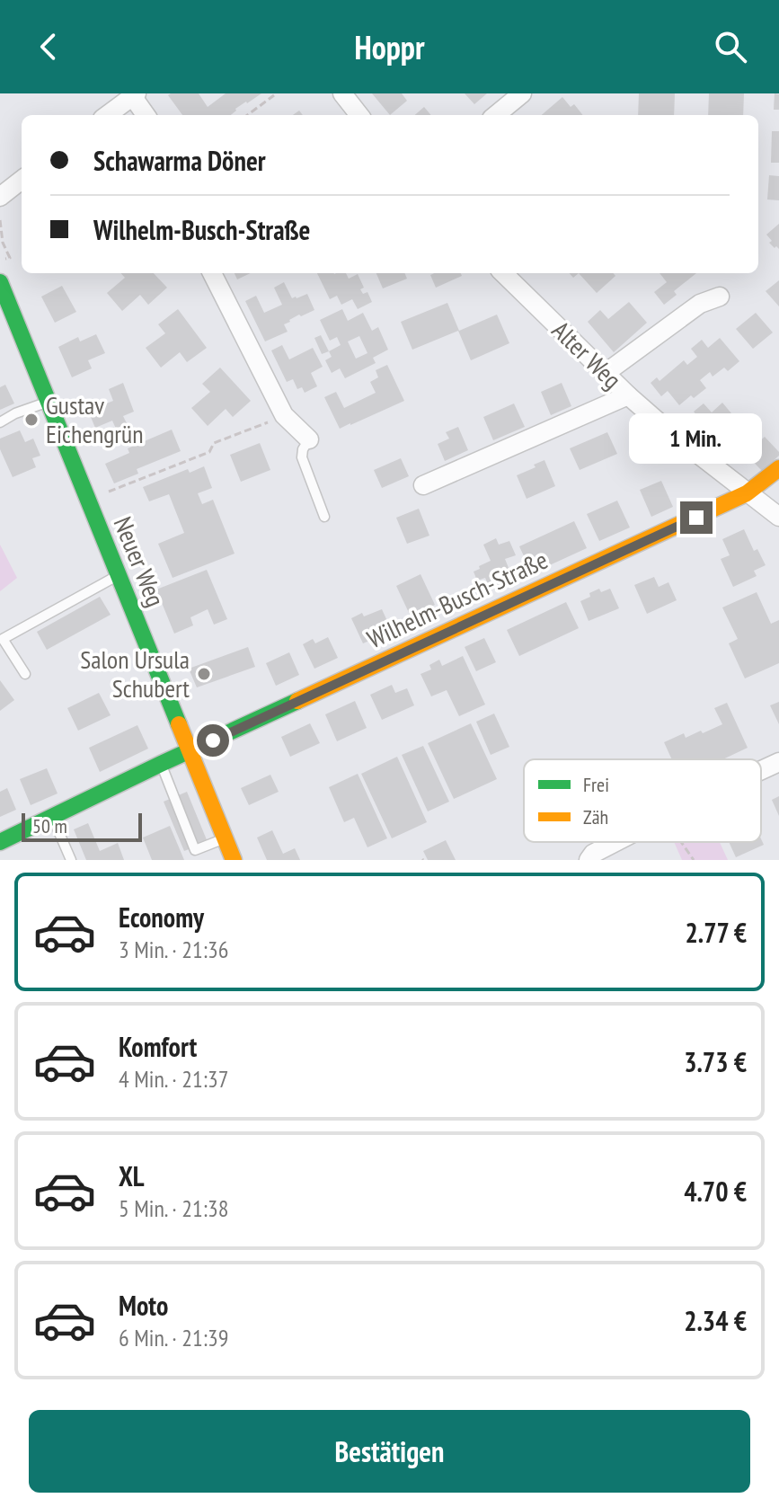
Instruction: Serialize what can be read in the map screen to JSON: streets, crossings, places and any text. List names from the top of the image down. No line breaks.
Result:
{"streets":{"street":["Alter Weg","Neuer Weg","Wilhelm-Busch-Straße"]},"crossings":[["Alter Weg","Wilhelm-Busch-Straße"],["Neuer Weg","Wilhelm-Busch-Straße"]],"places":["Gustav Eichengrün","Salon Ursula Schubert"],"legend":["Frei","Zäh"],"scale_bar":"50 m","page":{"header":"Hoppr","banner":["Schawarma Döner","Wilhelm-Busch-Straße"],"bubble":"1 Min.","scale":"50 m","list":[{"name":"Economy","note":"3 Min. · 21:36","value":"2.77 €"},{"name":"Komfort","note":"4 Min. · 21:37","value":"3.73 €"},{"name":"XL","note":"5 Min. · 21:38","value":"4.70 €"},{"name":"Moto","note":"6 Min. · 21:39","value":"2.34 €"}],"buttons":"Bestätigen"}}
